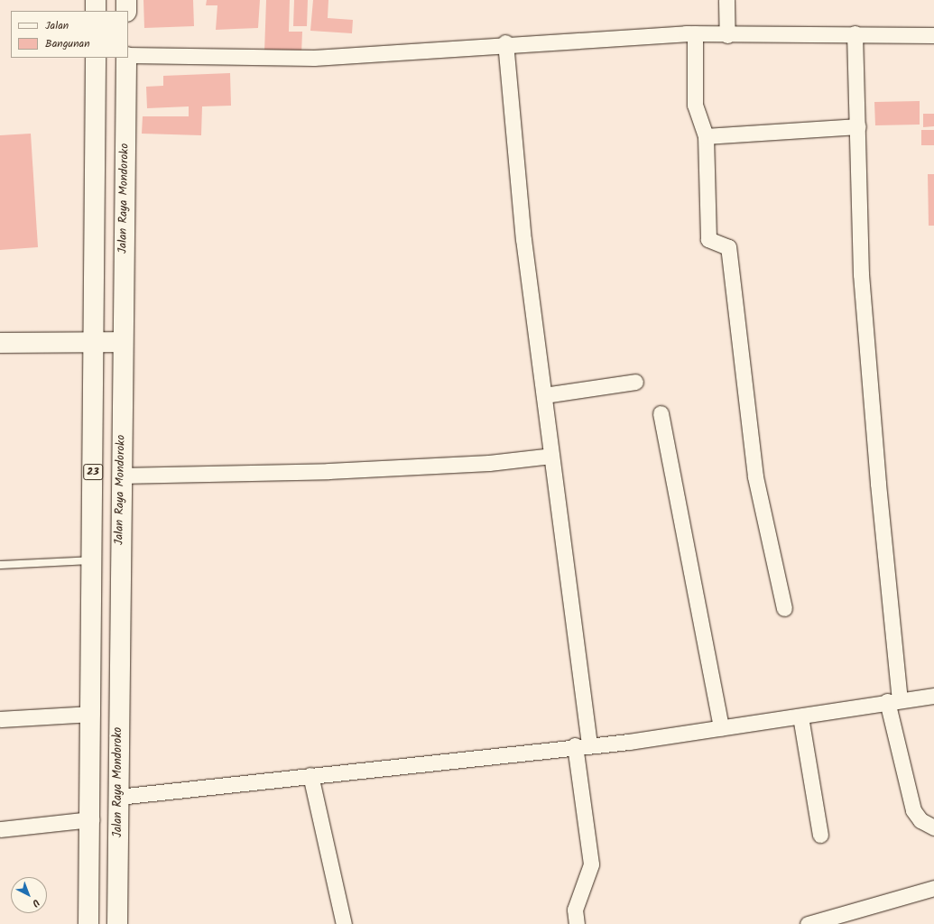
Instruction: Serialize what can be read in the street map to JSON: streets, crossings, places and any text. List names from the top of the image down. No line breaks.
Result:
{"streets":{"main road":["Jalan Raya Mondoroko","23"]},"legend":["Jalan","Bangunan"],"north":"bottom right"}
